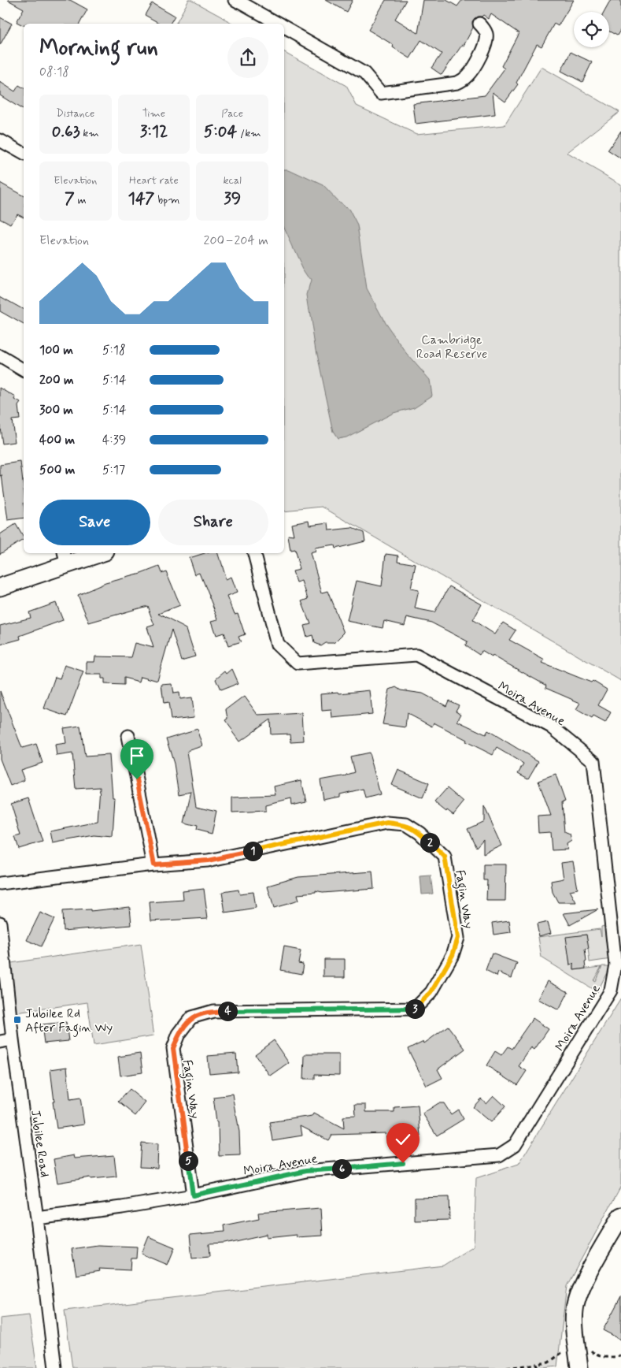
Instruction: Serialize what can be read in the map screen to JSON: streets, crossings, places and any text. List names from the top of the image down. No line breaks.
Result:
{"streets":{"street":["Moira Avenue","Fagin Way","Jubilee Road"]},"crossings":[["Moira Avenue","Fagin Way"],["Moira Avenue","Jubilee Road"]],"parks":["Cambridge Road Reserve"],"places":{"transit":["Jubilee Rd After Fagin Wy"]},"page":{"heading":["Morning run","08:18"],"stats":[["Distance","0.63 km"],["Time","3:12"],["Pace","5:04 /km"],["Elevation","7 m"],["Heart rate","147 bpm"],["kcal","39"]],"chart":["Elevation","200–204 m"],"list":[{"name":"100 m","note":"5:18"},{"name":"200 m","note":"5:14"},{"name":"300 m","note":"5:14"},{"name":"400 m","note":"4:39"},{"name":"500 m","note":"5:17"}],"buttons":["Save","Share"],"pins":["2","1","3","4","5","6"]}}
